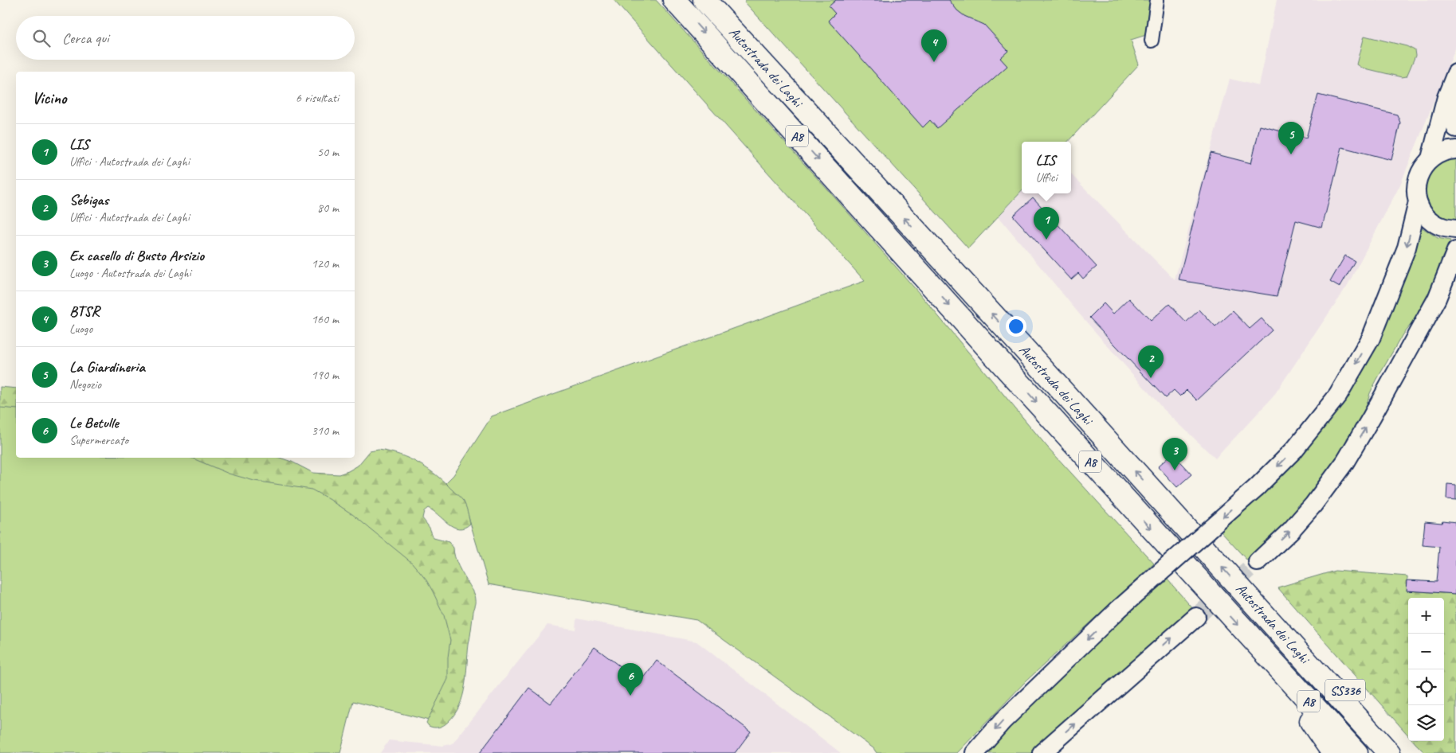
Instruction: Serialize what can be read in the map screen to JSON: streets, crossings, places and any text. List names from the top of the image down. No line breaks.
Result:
{"streets":{"highway":["Autostrada dei Laghi","A8","SS336"]},"crossings":[["Autostrada dei Laghi","SS336"]],"page":{"search":"Cerca qui","pins":["4","5","1","2","3","6"],"heading":["Vicino","6 risultati"],"list":[{"mark":"1","name":"LIS","note":"Uffici · Autostrada dei Laghi","value":"50 m"},{"mark":"2","name":"Sebigas","note":"Uffici · Autostrada dei Laghi","value":"80 m"},{"mark":"3","name":"Ex casello di Busto Arsizio","note":"Luogo · Autostrada dei Laghi","value":"120 m"},{"mark":"4","name":"BTSR","note":"Luogo","value":"160 m"},{"mark":"5","name":"La Giardineria","note":"Negozio","value":"190 m"},{"mark":"6","name":"Le Betulle","note":"Supermercato","value":"310 m"}],"popup":["LIS","Uffici"],"map_buttons":["+","−"]}}
